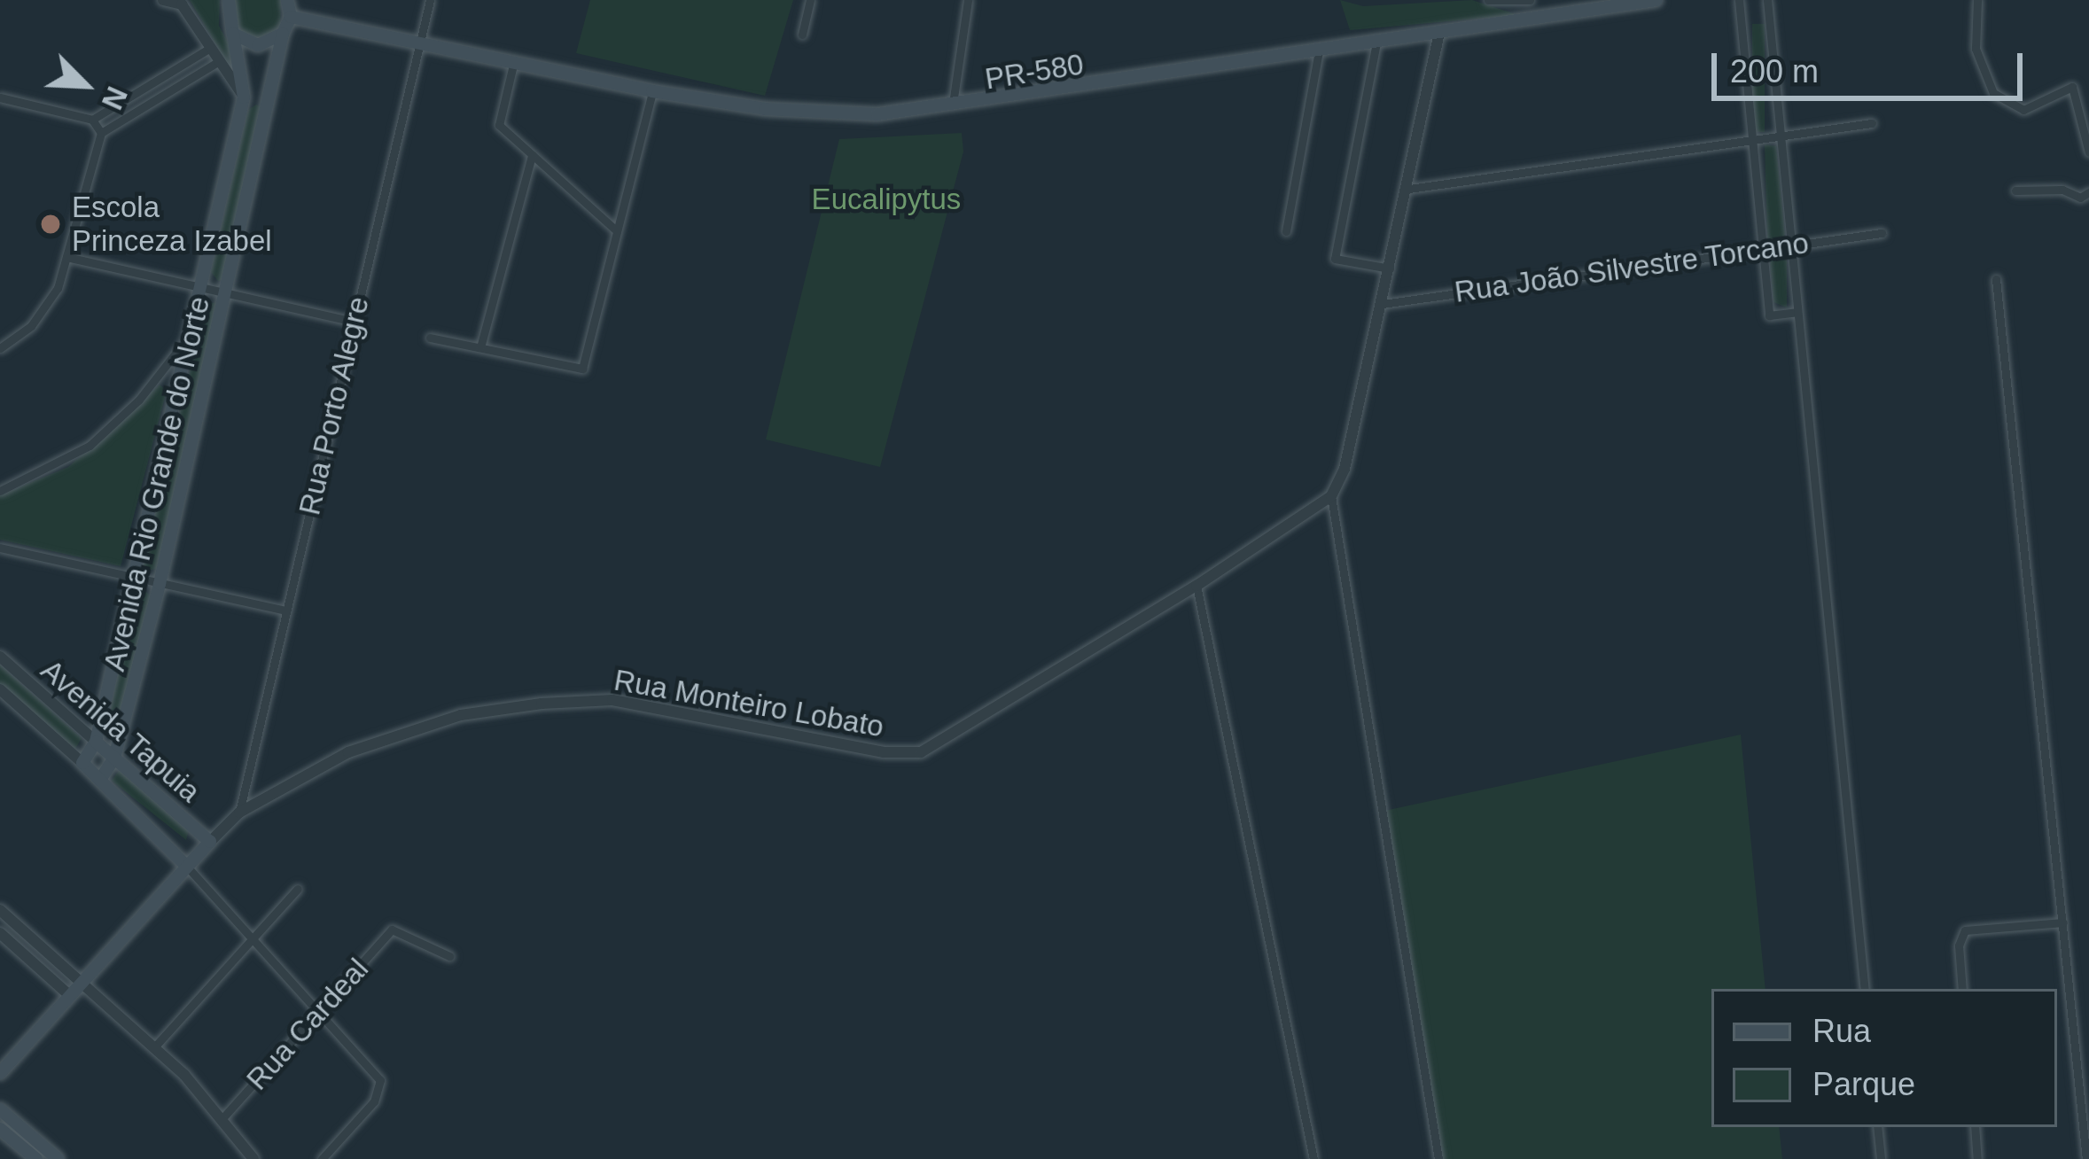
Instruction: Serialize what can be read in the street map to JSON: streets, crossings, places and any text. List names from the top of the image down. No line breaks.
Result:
{"streets":{"main road":["PR-580","Avenida Rio Grande do Norte","Rua Monteiro Lobato","Avenida Tapuia"],"street":["Rua João Silvestre Torcano","Rua Porto Alegre","Rua Cardeal"]},"crossings":[["PR-580","Rua Porto Alegre"],["PR-580","Avenida Rio Grande do Norte"],["Rua Porto Alegre","Rua Monteiro Lobato"],["Avenida Rio Grande do Norte","Avenida Tapuia"],["Rua Monteiro Lobato","Avenida Tapuia"]],"parks":["Eucalipytus"],"places":["Escola Princeza Izabel"],"legend":["Rua","Parque"],"scale_bar":"200 m","north":"bottom right"}
